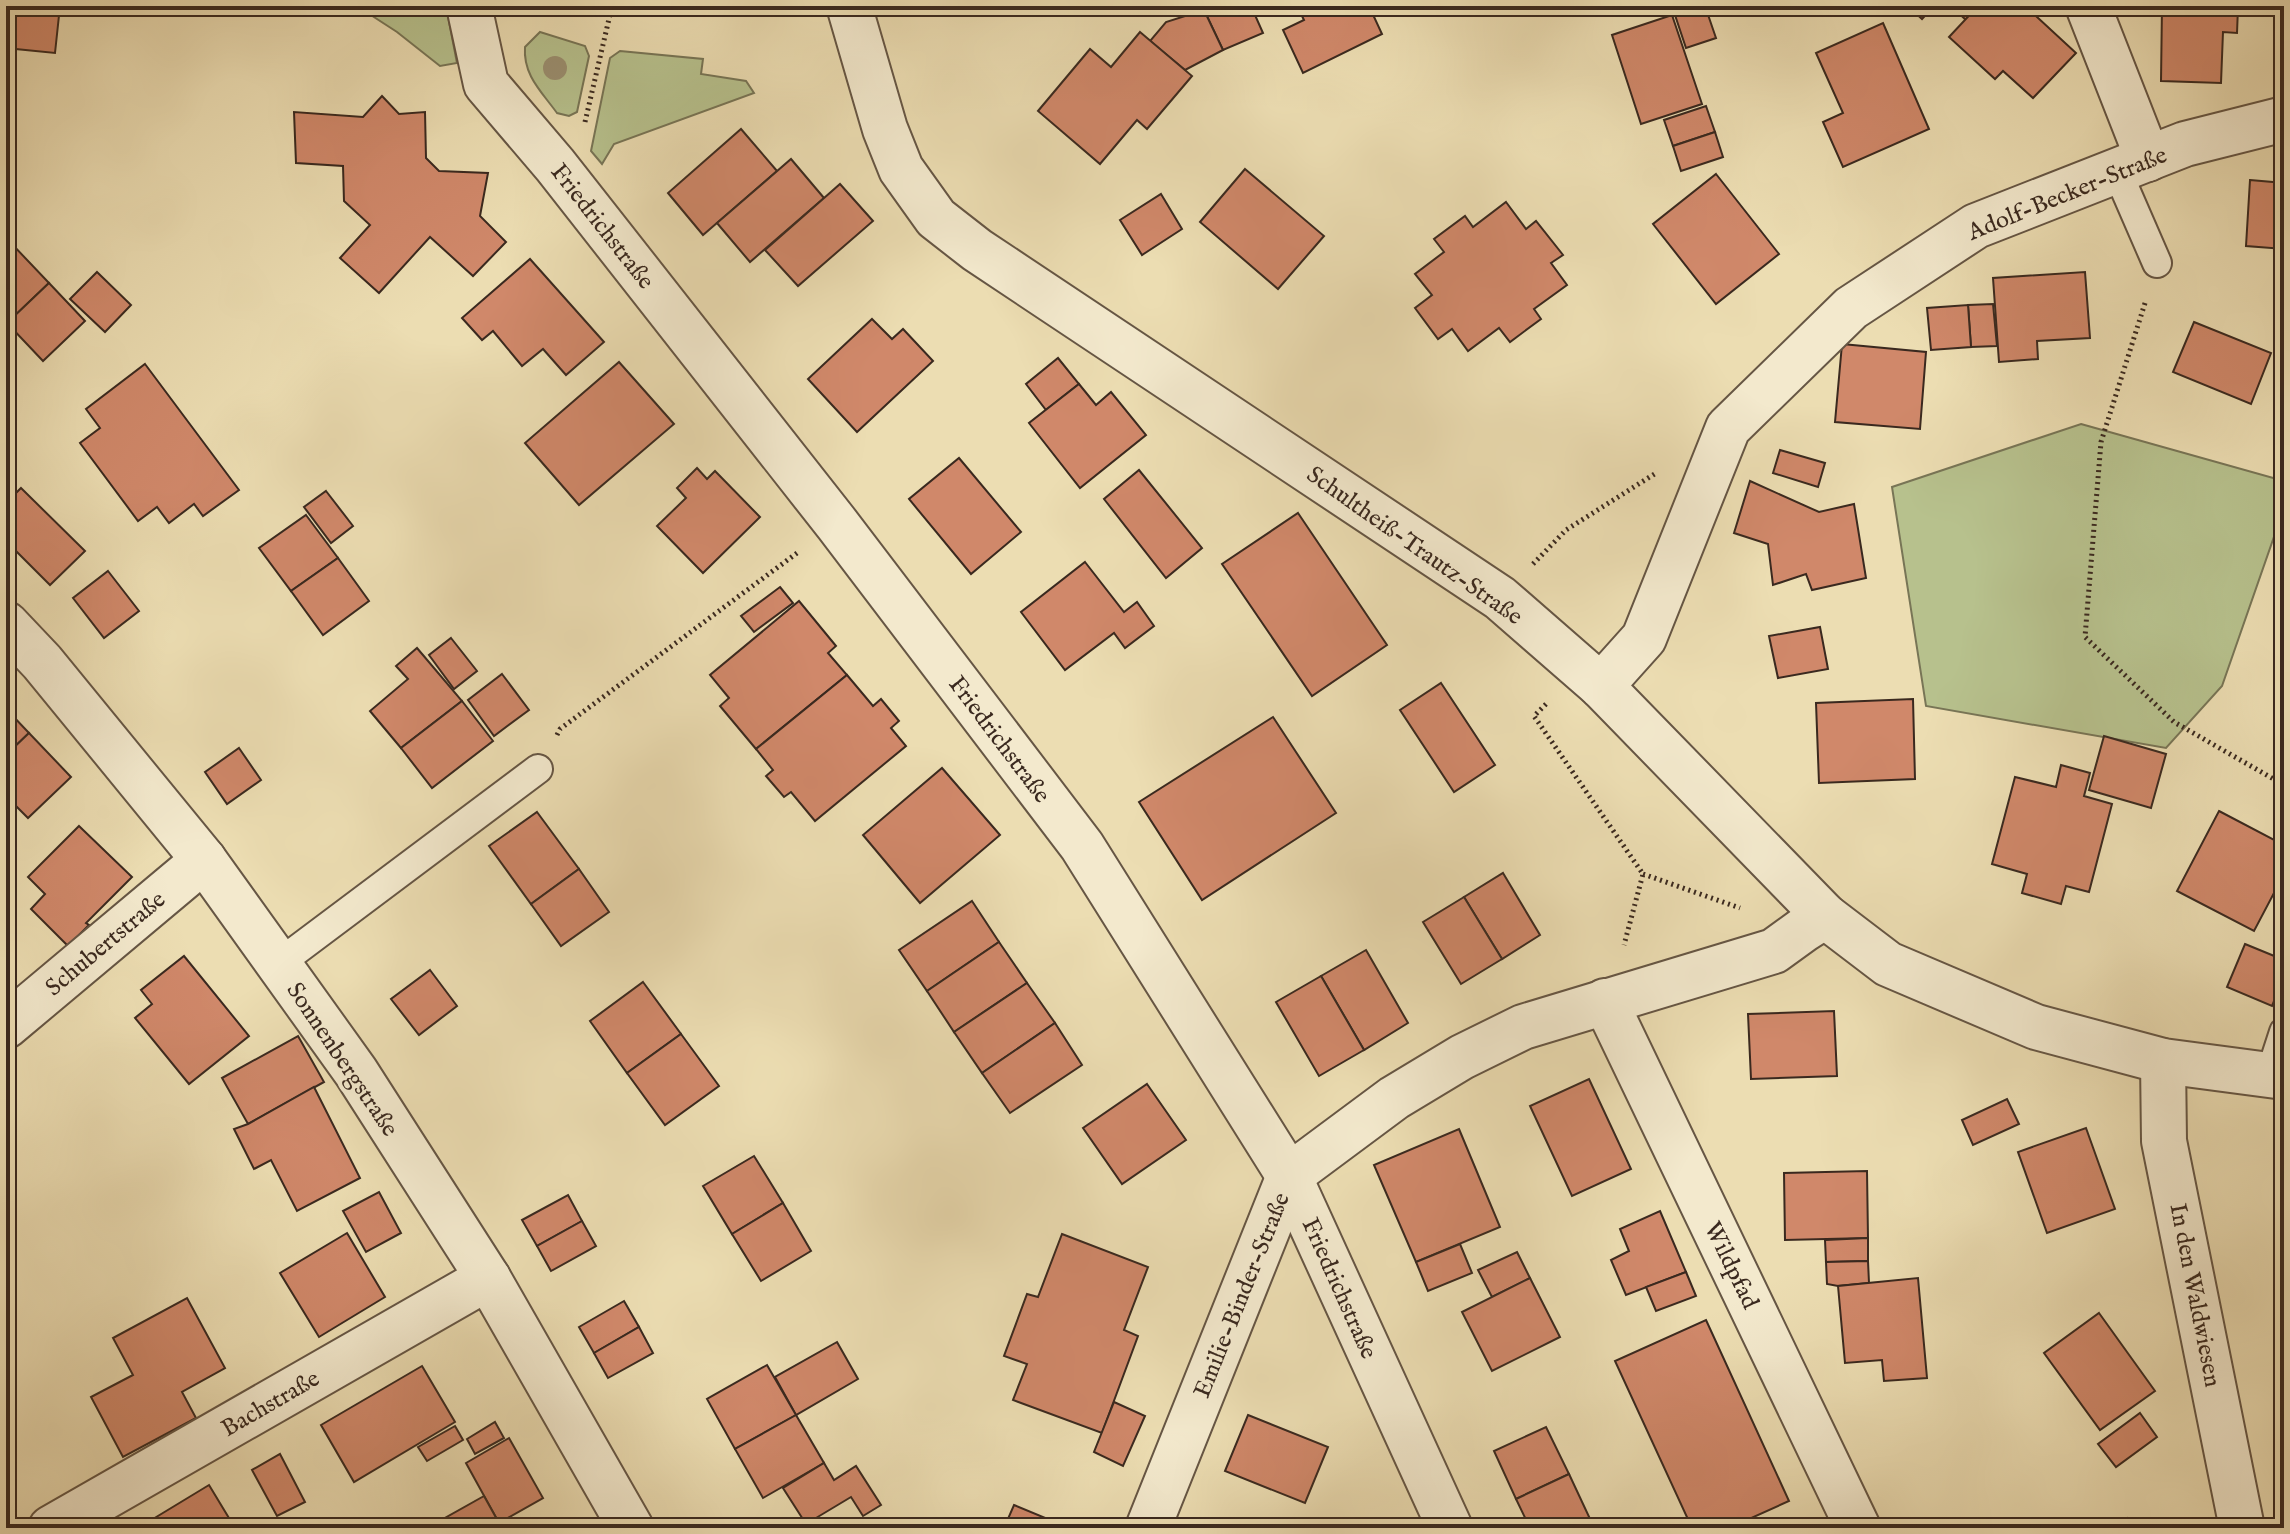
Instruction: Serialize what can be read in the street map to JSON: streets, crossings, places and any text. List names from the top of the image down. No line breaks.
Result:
{"streets":{"street":["Adolf-Becker-Straße","Friedrichstraße","Schultheiß-Trautz-Straße","Schubertstraße","Sonnenbergstraße","Wildpfad","Emilie-Binder-Straße","In den Waldwiesen","Bachstraße"]},"crossings":[["Adolf-Becker-Straße","Schultheiß-Trautz-Straße"],["Friedrichstraße","Emilie-Binder-Straße"],["Schultheiß-Trautz-Straße","Emilie-Binder-Straße"],["Schultheiß-Trautz-Straße","In den Waldwiesen"],["Schubertstraße","Sonnenbergstraße"],["Sonnenbergstraße","Bachstraße"],["Wildpfad","Emilie-Binder-Straße"]]}
